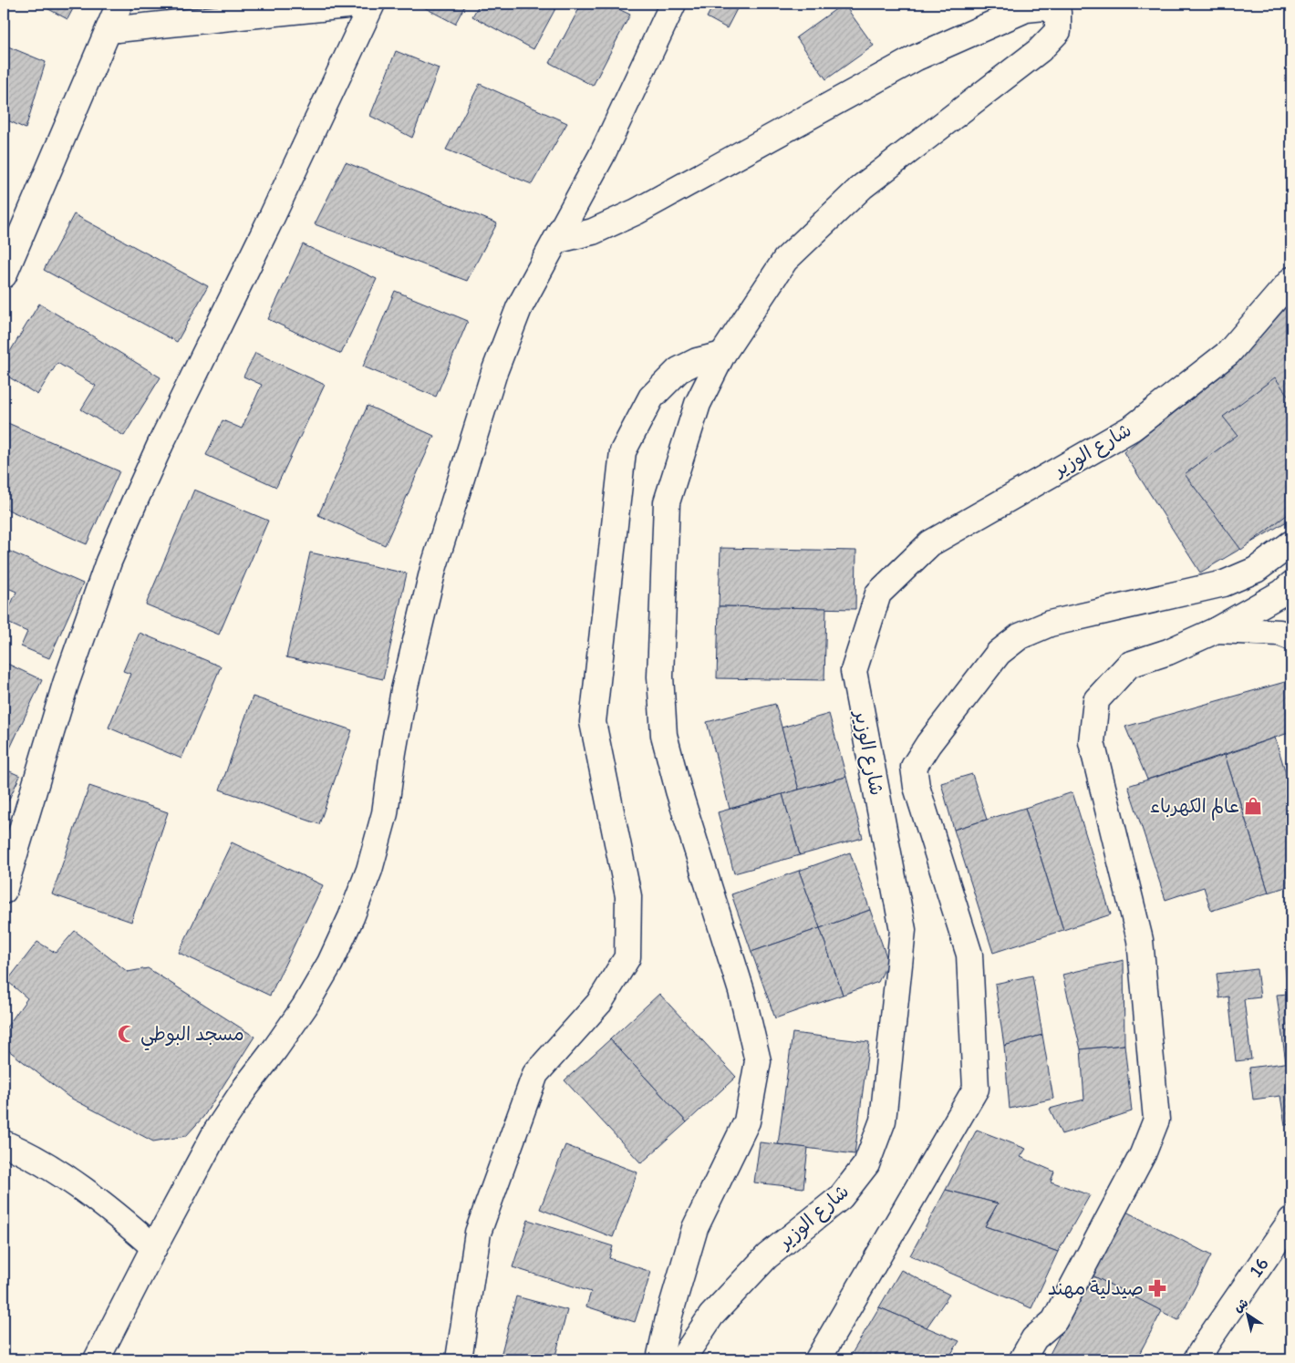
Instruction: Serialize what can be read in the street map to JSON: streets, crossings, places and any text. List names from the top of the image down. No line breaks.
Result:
{"streets":{"street":["شارع الوزير","16"]},"places":{"shop":["عالم الكهرباء"],"mosque":["مسجد البوطي"],"pharmacy":["صيدلية مهند"]},"north":"top left"}
